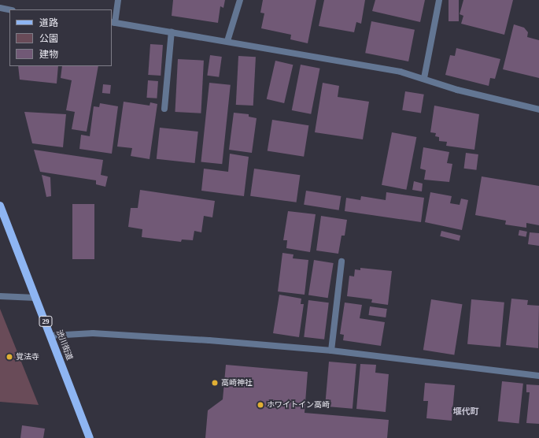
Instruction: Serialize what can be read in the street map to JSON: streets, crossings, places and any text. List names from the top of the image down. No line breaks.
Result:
{"streets":{"main road":["29","渋川街道"]},"districts":["堰代町"],"places":["覚法寺","高崎神社","ホワイトイン高崎"],"legend":["道路","公園","建物"]}
